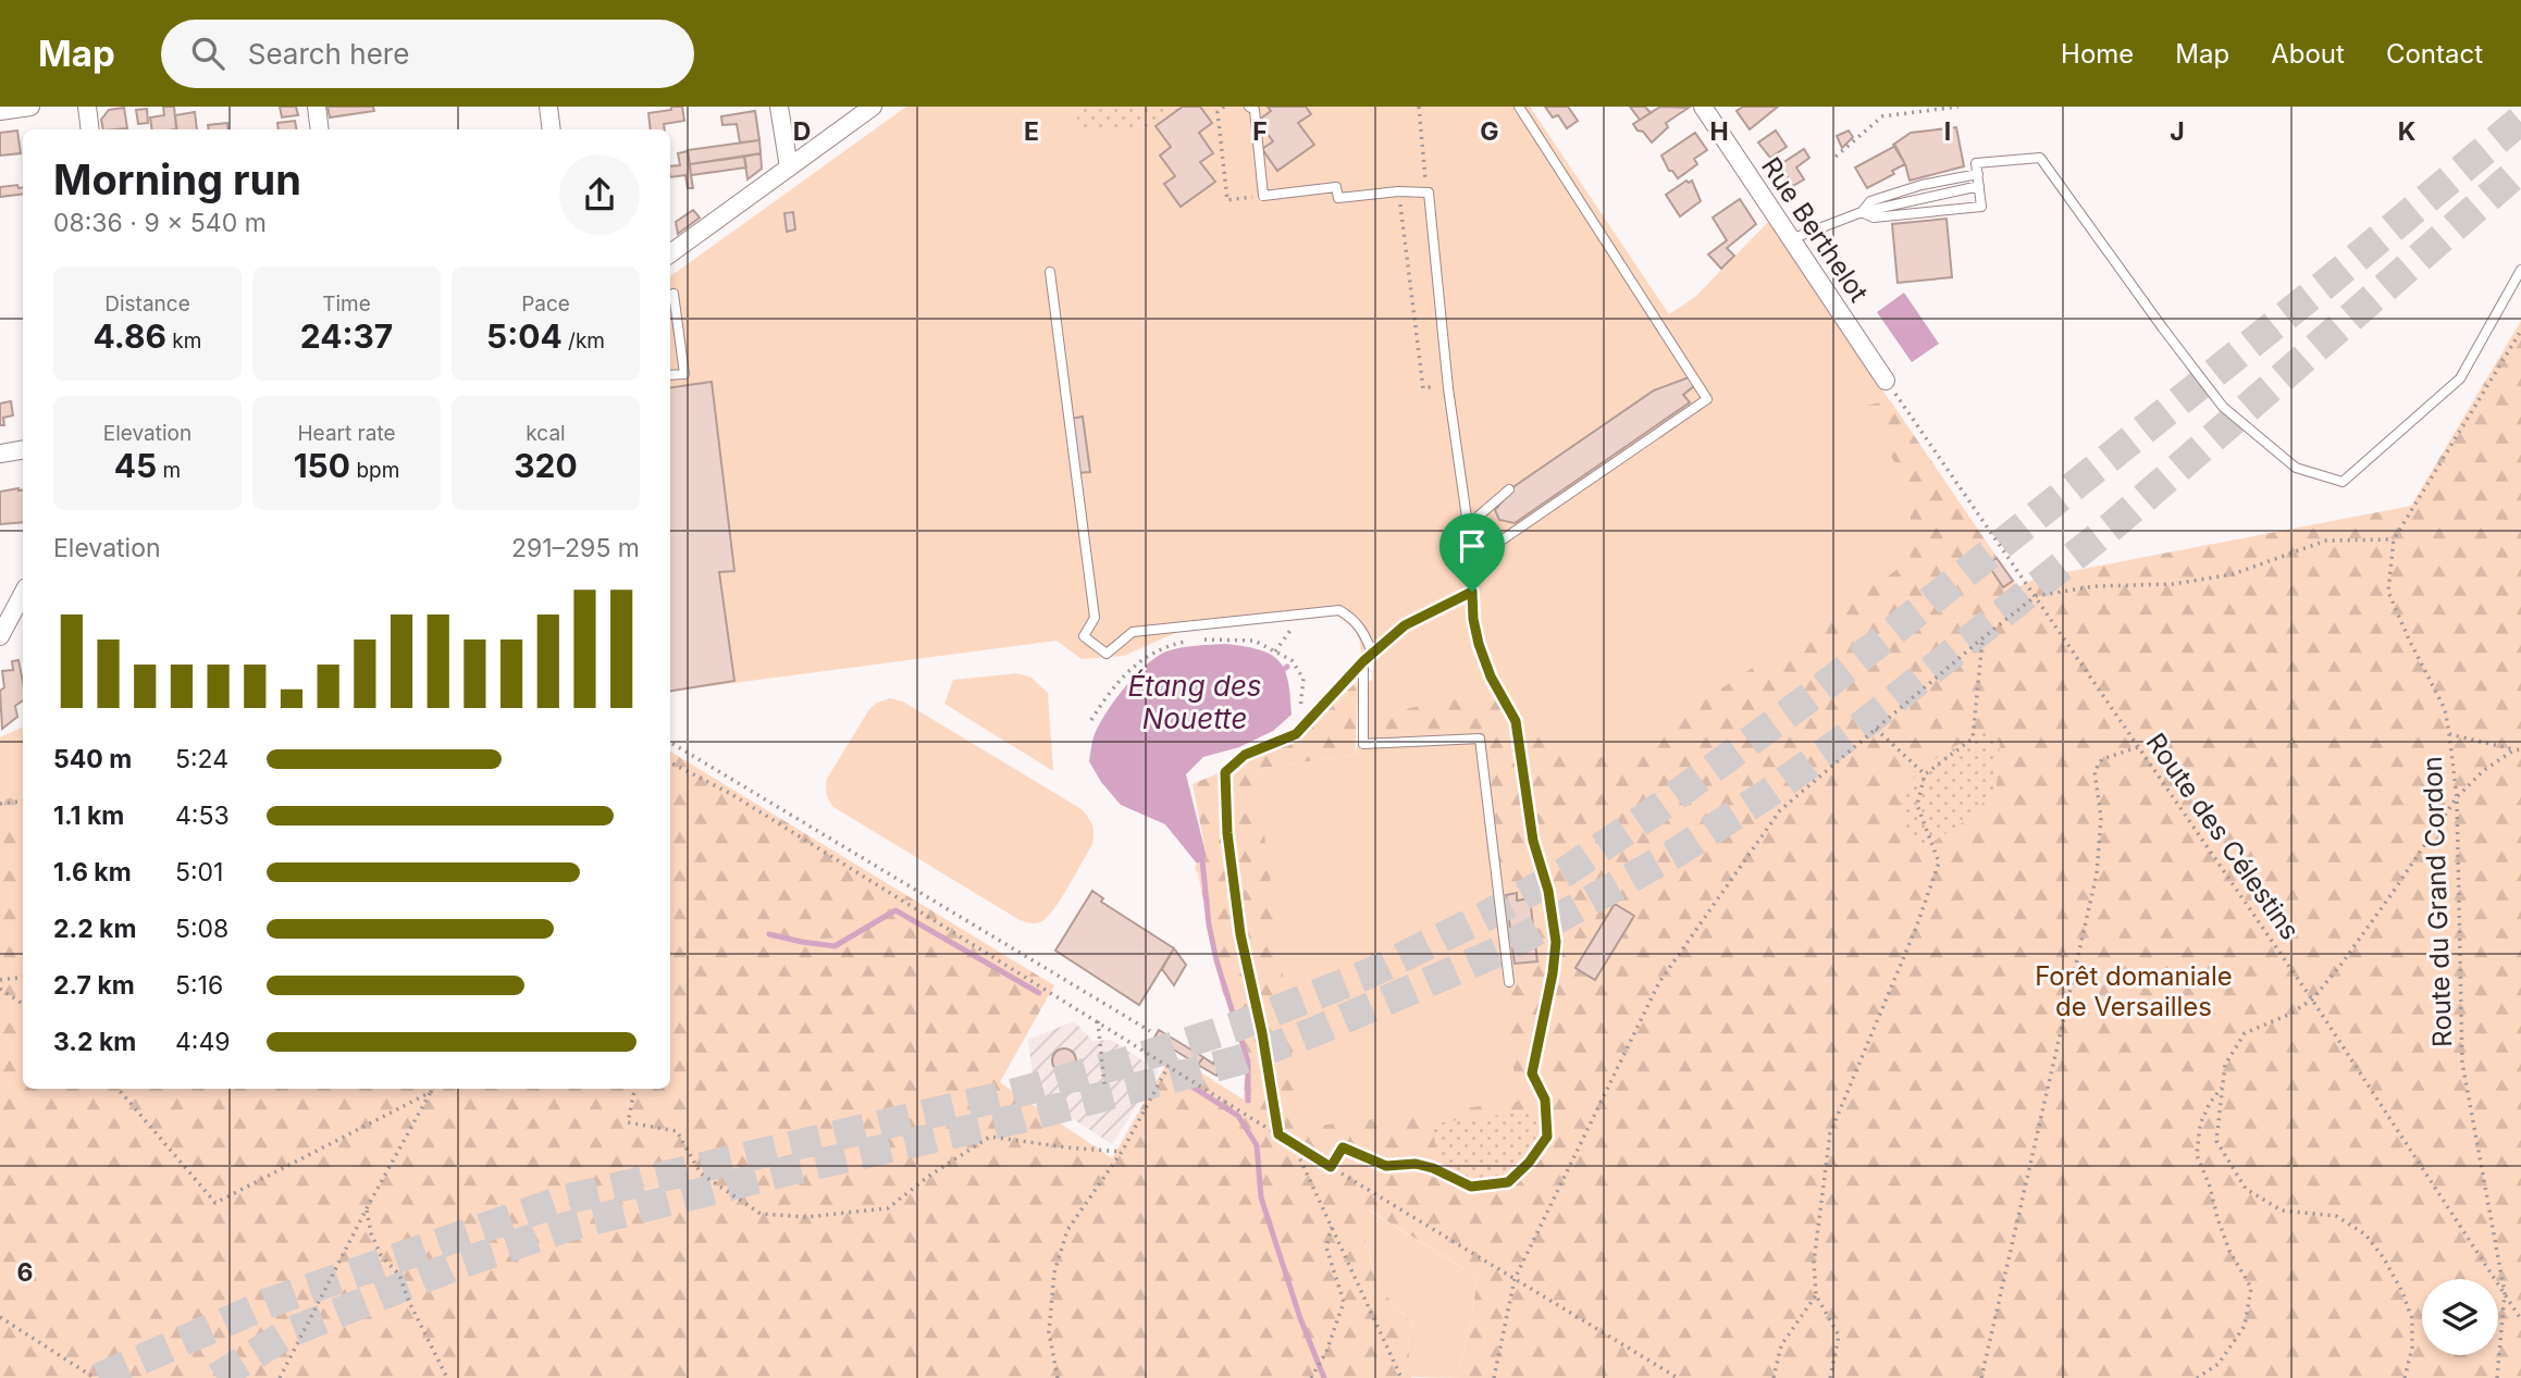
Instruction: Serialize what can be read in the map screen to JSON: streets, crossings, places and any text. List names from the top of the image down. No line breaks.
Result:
{"streets":{"street":["Rue Berthelot"],"path":["Route des Célestins","Route du Grand Cordon"]},"crossings":[["Rue Berthelot","Route des Célestins"],["Route des Célestins","Route du Grand Cordon"]],"water":["Étang des Nouette"],"parks":["Forêt domaniale de Versailles"],"page":{"header":"Map","search":"Search here","nav":["Home","Map","About","Contact"],"heading":["Morning run","08:36 · 9 × 540 m"],"stats":[["Distance","4.86 km"],["Time","24:37"],["Pace","5:04 /km"],["Elevation","45 m"],["Heart rate","150 bpm"],["kcal","320"]],"chart":["Elevation","291–295 m"],"list":[{"name":"540 m","note":"5:24"},{"name":"1.1 km","note":"4:53"},{"name":"1.6 km","note":"5:01"},{"name":"2.2 km","note":"5:08"},{"name":"2.7 km","note":"5:16"},{"name":"3.2 km","note":"4:49"}]},"grid":{"columns":["D","E","F","G","H","I","J","K"],"rows":["6"]}}
